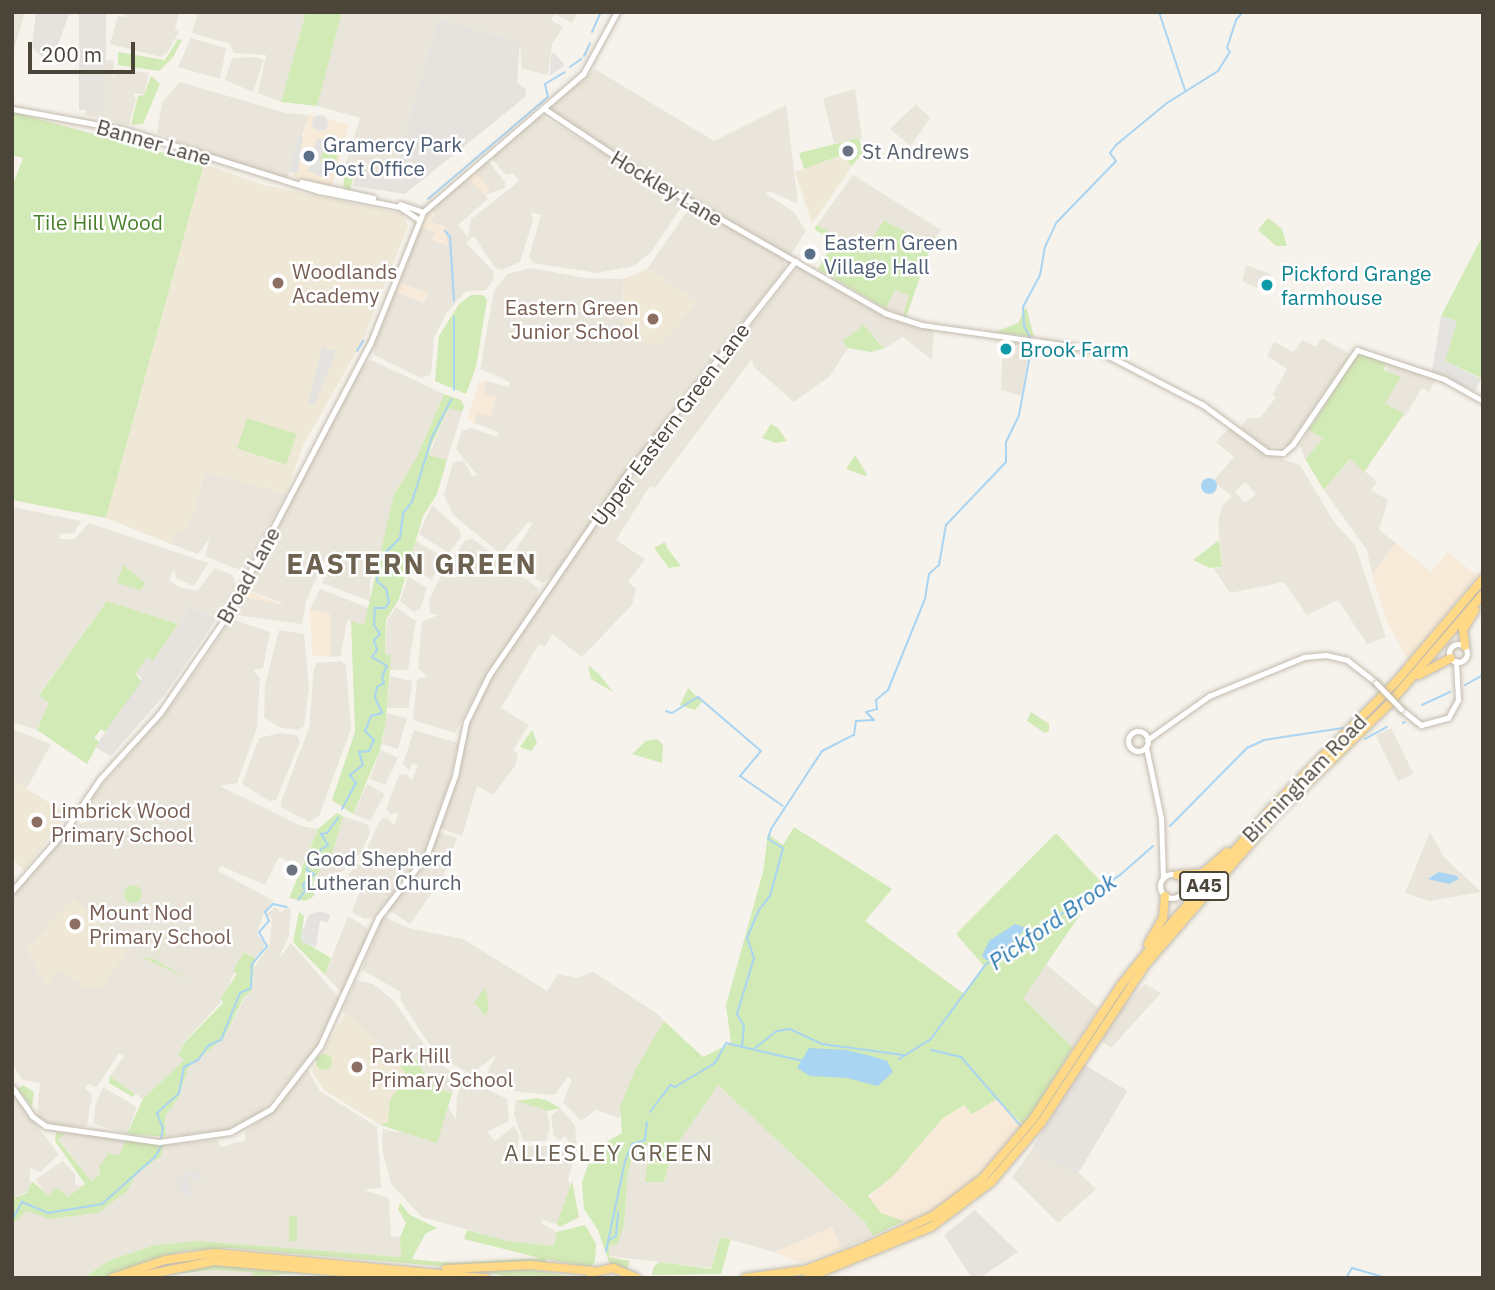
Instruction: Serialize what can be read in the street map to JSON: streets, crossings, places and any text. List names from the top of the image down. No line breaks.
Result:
{"streets":{"highway":["Birmingham Road","A45"],"street":["Banner Lane","Hockley Lane","Upper Eastern Green Lane","Broad Lane"]},"crossings":[["Banner Lane","Broad Lane"],["Hockley Lane","Upper Eastern Green Lane"],["Birmingham Road","A45"]],"districts":["EASTERN GREEN","ALLESLEY GREEN"],"water":["Pickford Brook"],"parks":["Tile Hill Wood"],"places":["St Andrews","Gramercy Park Post Office","Eastern Green Village Hall","Woodlands Academy","Pickford Grange farmhouse","Eastern Green Junior School","Brook Farm","Limbrick Wood Primary School","Good Shepherd Lutheran Church","Mount Nod Primary School","Park Hill Primary School"],"scale_bar":"200 m"}
